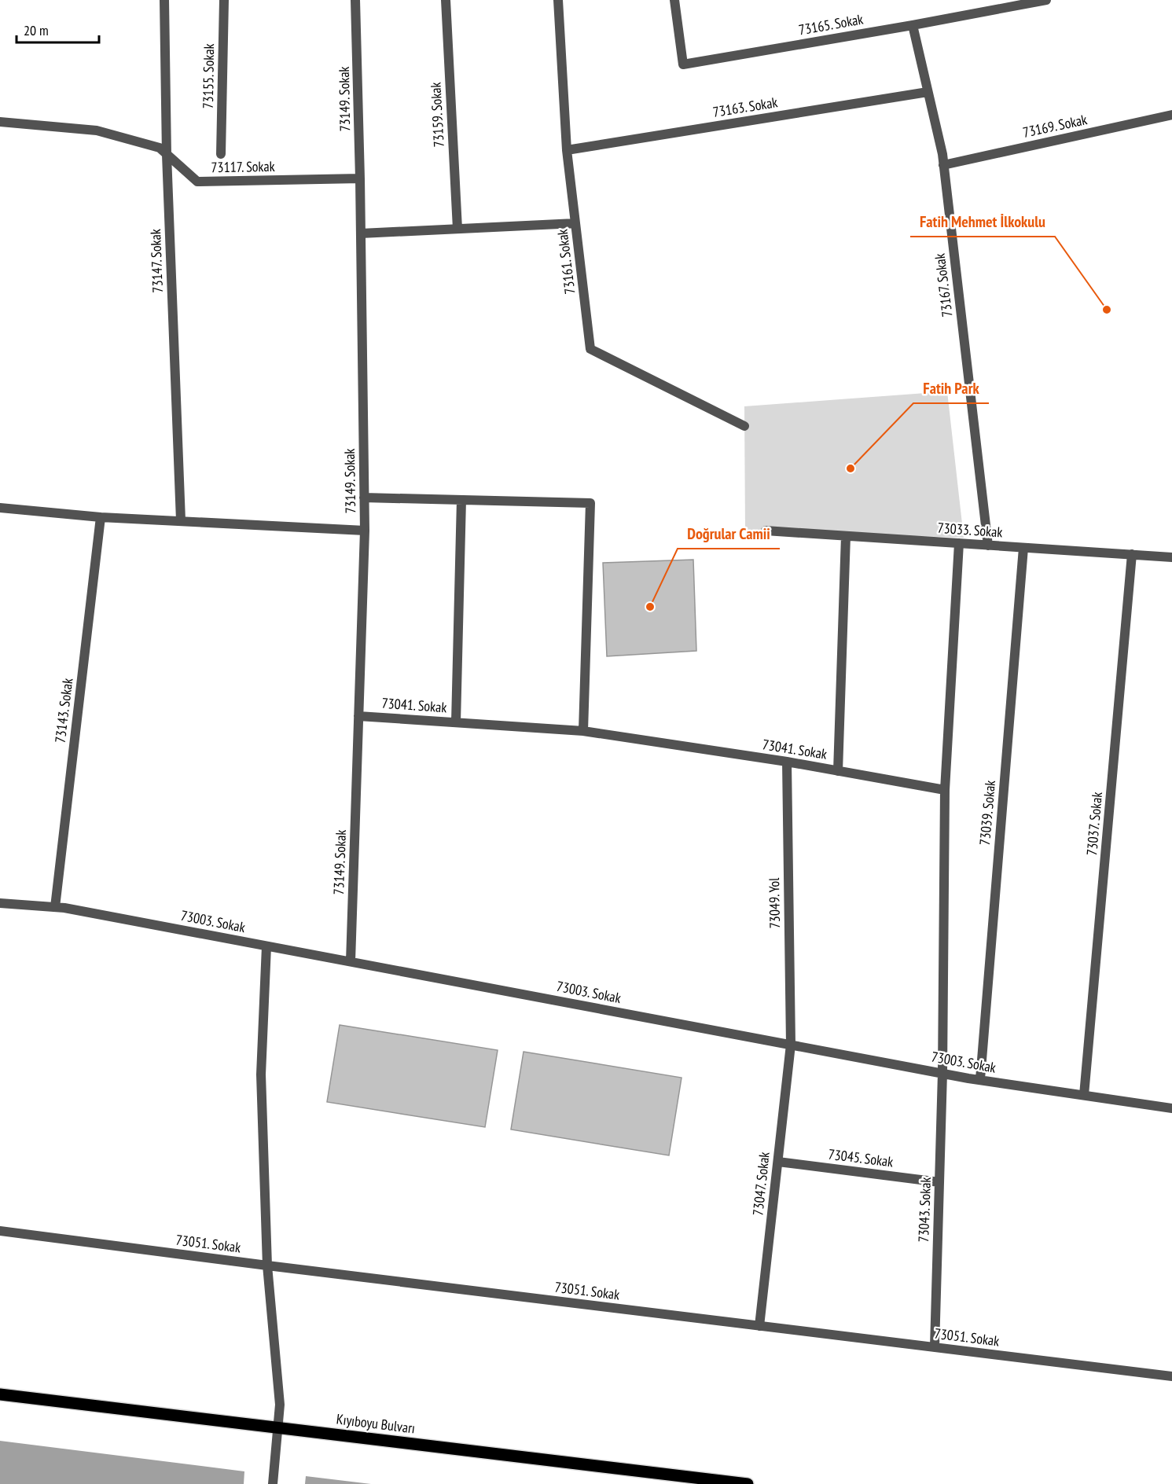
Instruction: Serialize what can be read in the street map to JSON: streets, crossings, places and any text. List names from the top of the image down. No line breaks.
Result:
{"streets":{"main road":["Kıyıboyu Bulvarı"],"street":["73165. Sokak","73155. Sokak","73149. Sokak","73163. Sokak","73159. Sokak","73169. Sokak","73117. Sokak","73147. Sokak","73161. Sokak","73167. Sokak","73033. Sokak","73041. Sokak","73143. Sokak","73039. Sokak","73037. Sokak","73049. Yol","73003. Sokak","73045. Sokak","73047. Sokak","73043. Sokak","73051. Sokak"]},"crossings":[["73165. Sokak","73167. Sokak"],["73149. Sokak","73117. Sokak"],["73149. Sokak","73041. Sokak"],["73149. Sokak","73003. Sokak"],["73163. Sokak","73161. Sokak"],["73163. Sokak","73167. Sokak"],["73169. Sokak","73167. Sokak"],["73117. Sokak","73147. Sokak"],["73167. Sokak","73033. Sokak"],["73033. Sokak","73039. Sokak"],["73033. Sokak","73037. Sokak"],["73041. Sokak","73049. Yol"],["73143. Sokak","73003. Sokak"],["73039. Sokak","73003. Sokak"],["73037. Sokak","73003. Sokak"],["73049. Yol","73003. Sokak"],["73049. Yol","73047. Sokak"],["73003. Sokak","73047. Sokak"],["73003. Sokak","73043. Sokak"],["73045. Sokak","73047. Sokak"],["73045. Sokak","73043. Sokak"],["73047. Sokak","73051. Sokak"],["73043. Sokak","73051. Sokak"]],"places":["Fatih Mehmet İlkokulu","Fatih Park","Doğrular Camii"],"scale_bar":"20 m"}
